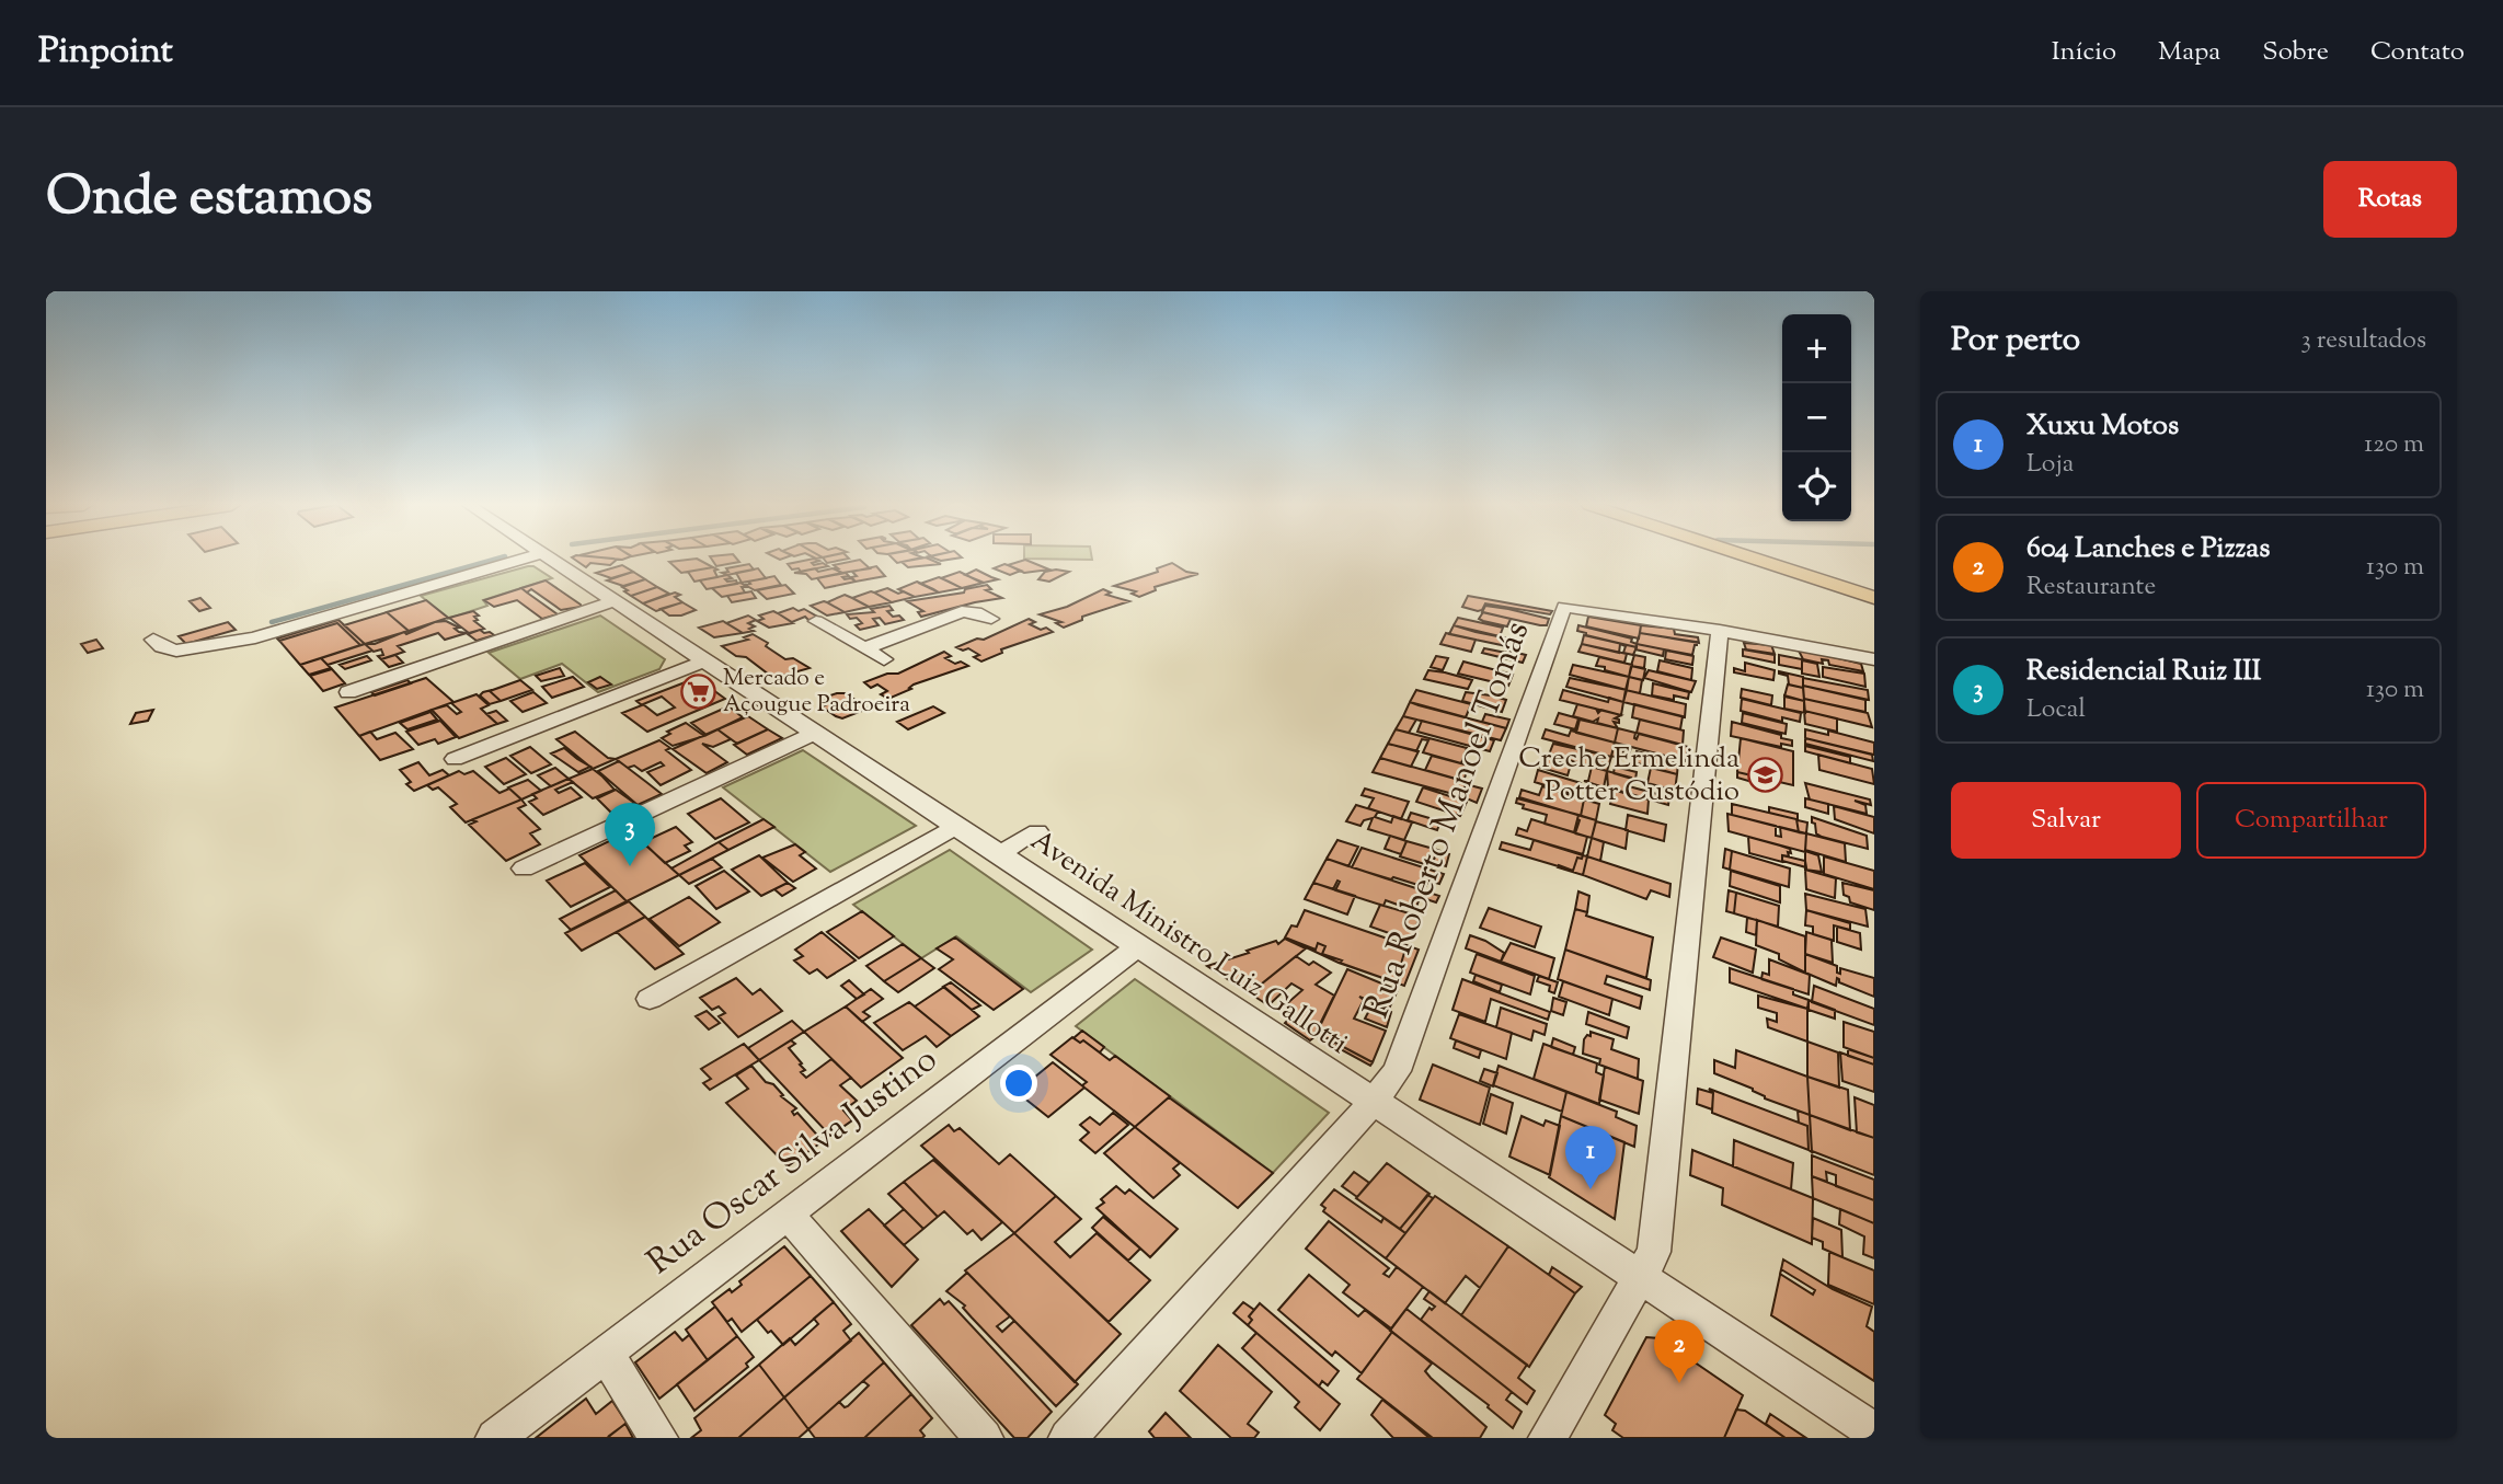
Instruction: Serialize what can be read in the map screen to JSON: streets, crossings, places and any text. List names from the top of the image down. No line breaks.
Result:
{"streets":{"street":["Rua Roberto Manoel Tomás","Avenida Ministro Luiz Gallotti","Rua Oscar Silva Justino"]},"crossings":[["Rua Roberto Manoel Tomás","Avenida Ministro Luiz Gallotti"],["Avenida Ministro Luiz Gallotti","Rua Oscar Silva Justino"]],"places":{"supermarket":["Mercado e Açougue Padroeira"],"school or university":["Creche Ermelinda Potter Custódio"]},"page":{"header":"Pinpoint","nav":["Início","Mapa","Sobre","Contato"],"title":"Onde estamos","buttons":["Rotas",["Salvar","Compartilhar"]],"heading":["Por perto","3 resultados"],"map_buttons":["+","−"],"list":[{"mark":"1","name":"Xuxu Motos","note":"Loja","value":"120 m"},{"mark":"2","name":"604 Lanches e Pizzas","note":"Restaurante","value":"130 m"},{"mark":"3","name":"Residencial Ruiz III","note":"Local","value":"130 m"}],"pins":["3","1","2"]}}
